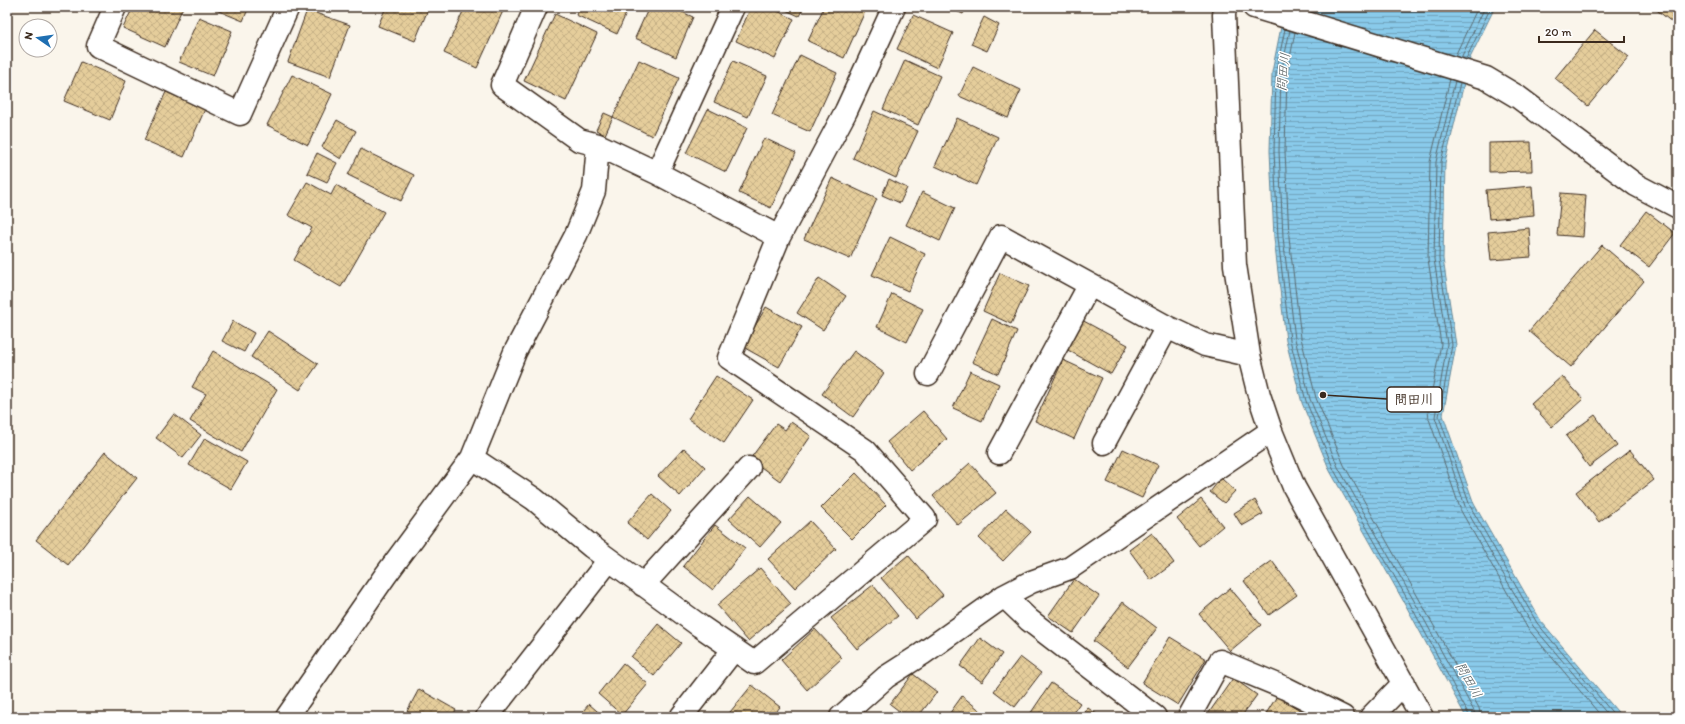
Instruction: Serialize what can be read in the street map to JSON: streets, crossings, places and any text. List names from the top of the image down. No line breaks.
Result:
{"water":["問田川"],"places":["問田川"],"scale_bar":"20 m","north":"left"}
